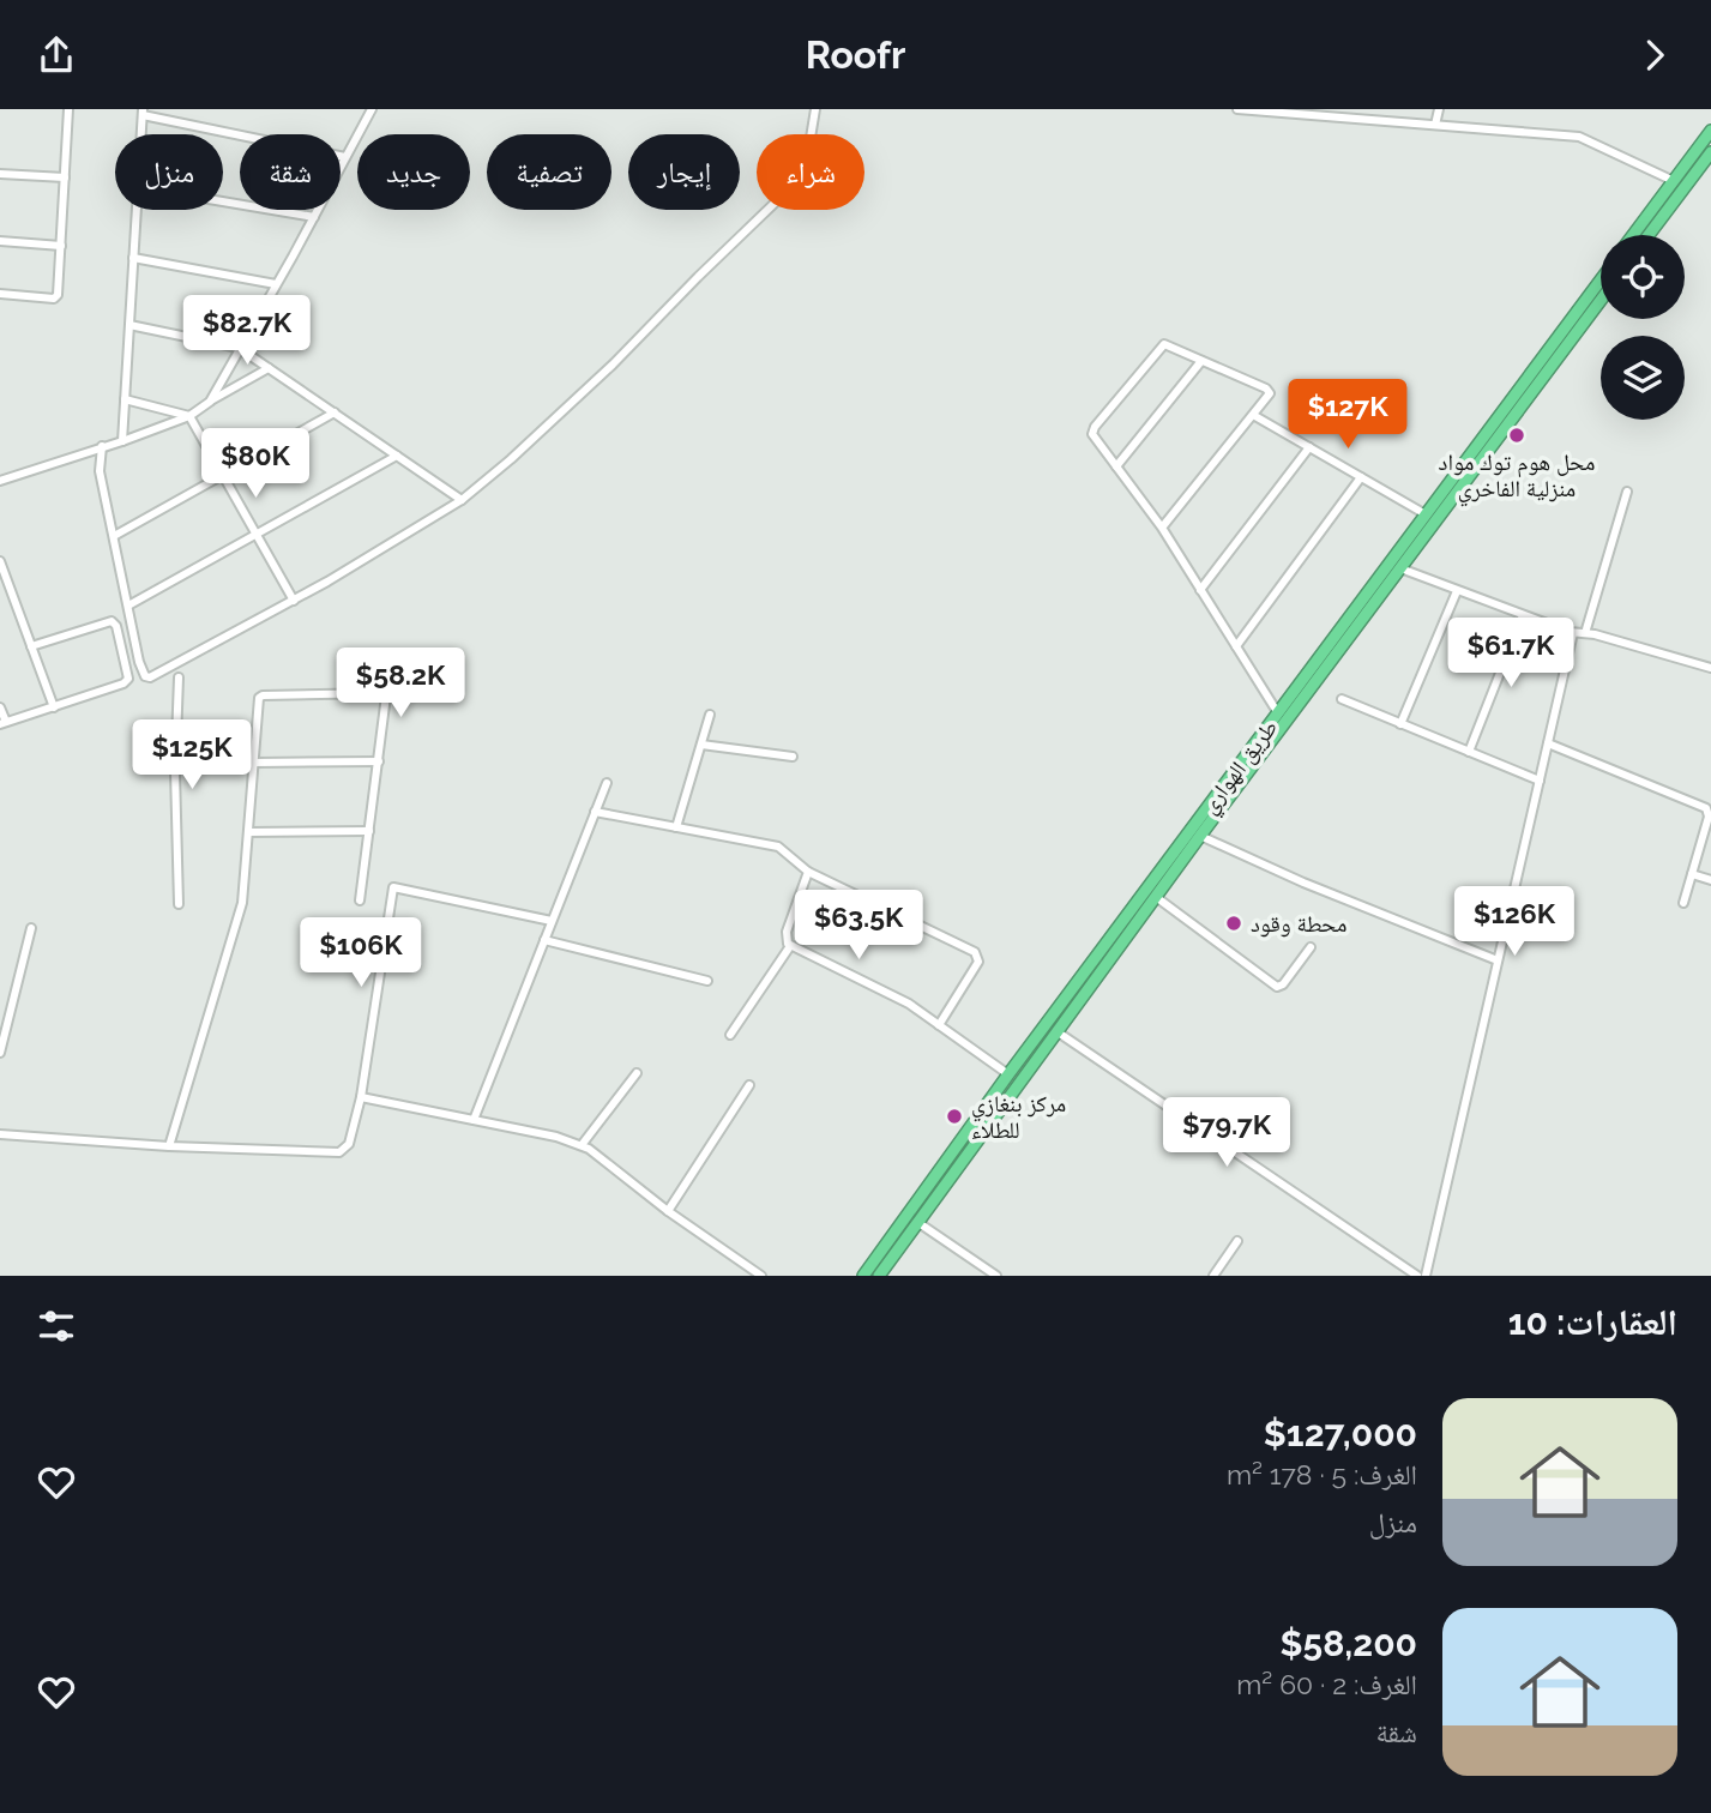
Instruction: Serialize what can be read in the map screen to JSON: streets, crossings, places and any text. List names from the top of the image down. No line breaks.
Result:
{"streets":{"highway":["طريق الهواري"]},"places":["محل هوم توك مواد منزلية الفاخري","محطة وقود","مركز بنغازي للطلاء"],"page":{"header":"Roofr","chip":["شراء","إيجار","تصفية","جديد","شقة","منزل"],"price":["$82.7K","$127K","$80K","$61.7K","$58.2K","$125K","$126K","$63.5K","$106K","$79.7K"],"heading":"العقارات: 10","list":[{"name":"$127,000","note":"الغرف: 5 · 178 m² · منزل"},{"name":"$58,200","note":"الغرف: 2 · 60 m² · شقة"}]}}
